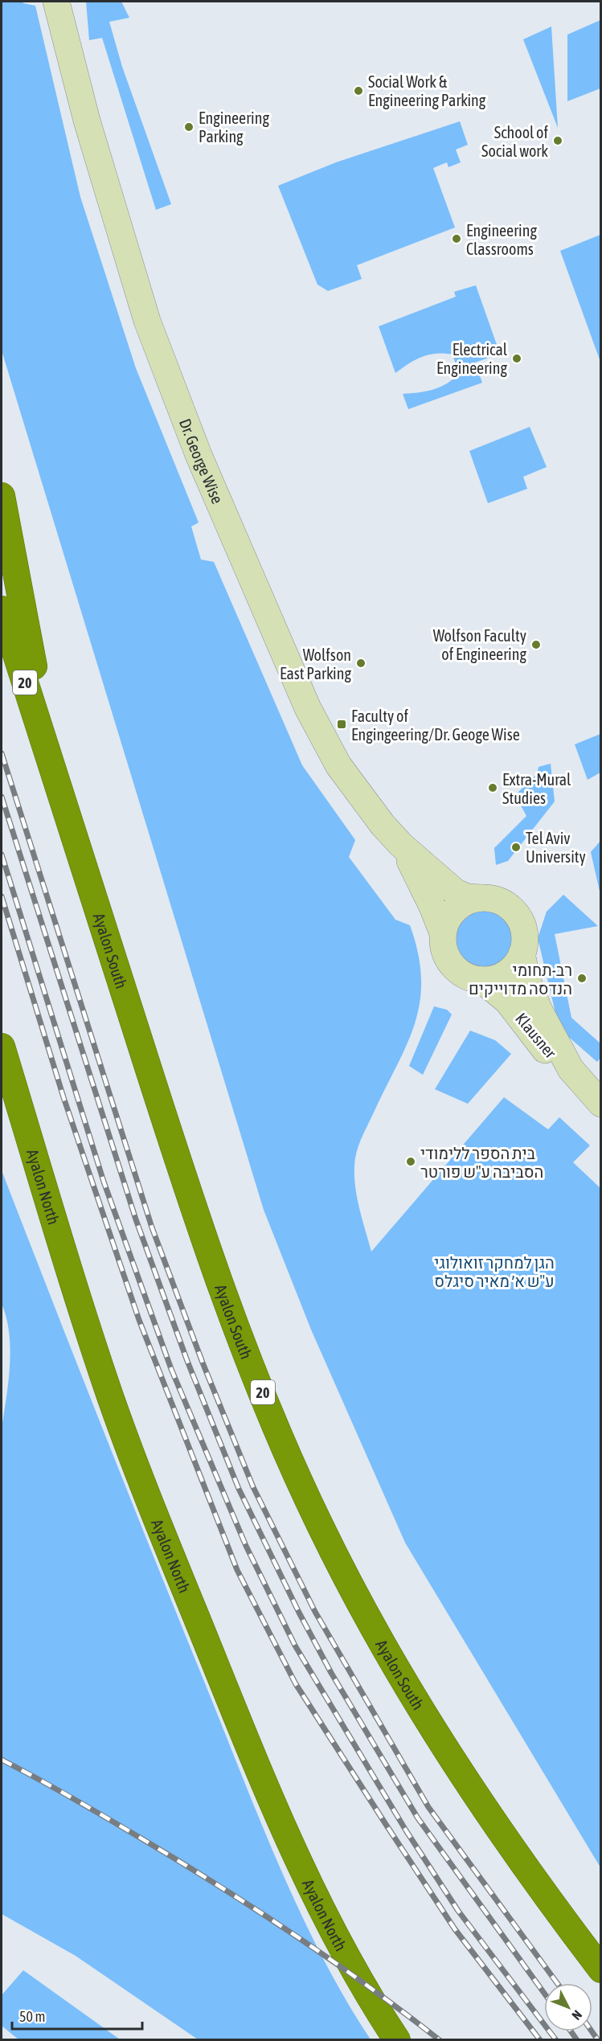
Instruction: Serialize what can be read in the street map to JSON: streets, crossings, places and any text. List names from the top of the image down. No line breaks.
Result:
{"streets":{"highway":["20","Ayalon South","Ayalon North"],"street":["Dr. George Wise","Klausner"]},"crossings":[["Dr. George Wise","Klausner"]],"parks":["הגן למחקר זואולוגי ע\"ש א׳ מאיר סיגלס"],"places":{"other":["Social Work & Engineering Parking","Engineering Parking","School of Social work","Engineering Classrooms","Electrical Engineering","Wolfson Faculty of Engineering","Wolfson East Parking","Extra-Mural Studies","Tel Aviv University","רב-תחומי הנדסה מדוייקים","בית הספר ללימודי הסביבה ע''ש פורטר"],"transit":["Faculty of Engingeering/Dr. Geoge Wise"]},"scale_bar":"50 m","north":"bottom right"}
